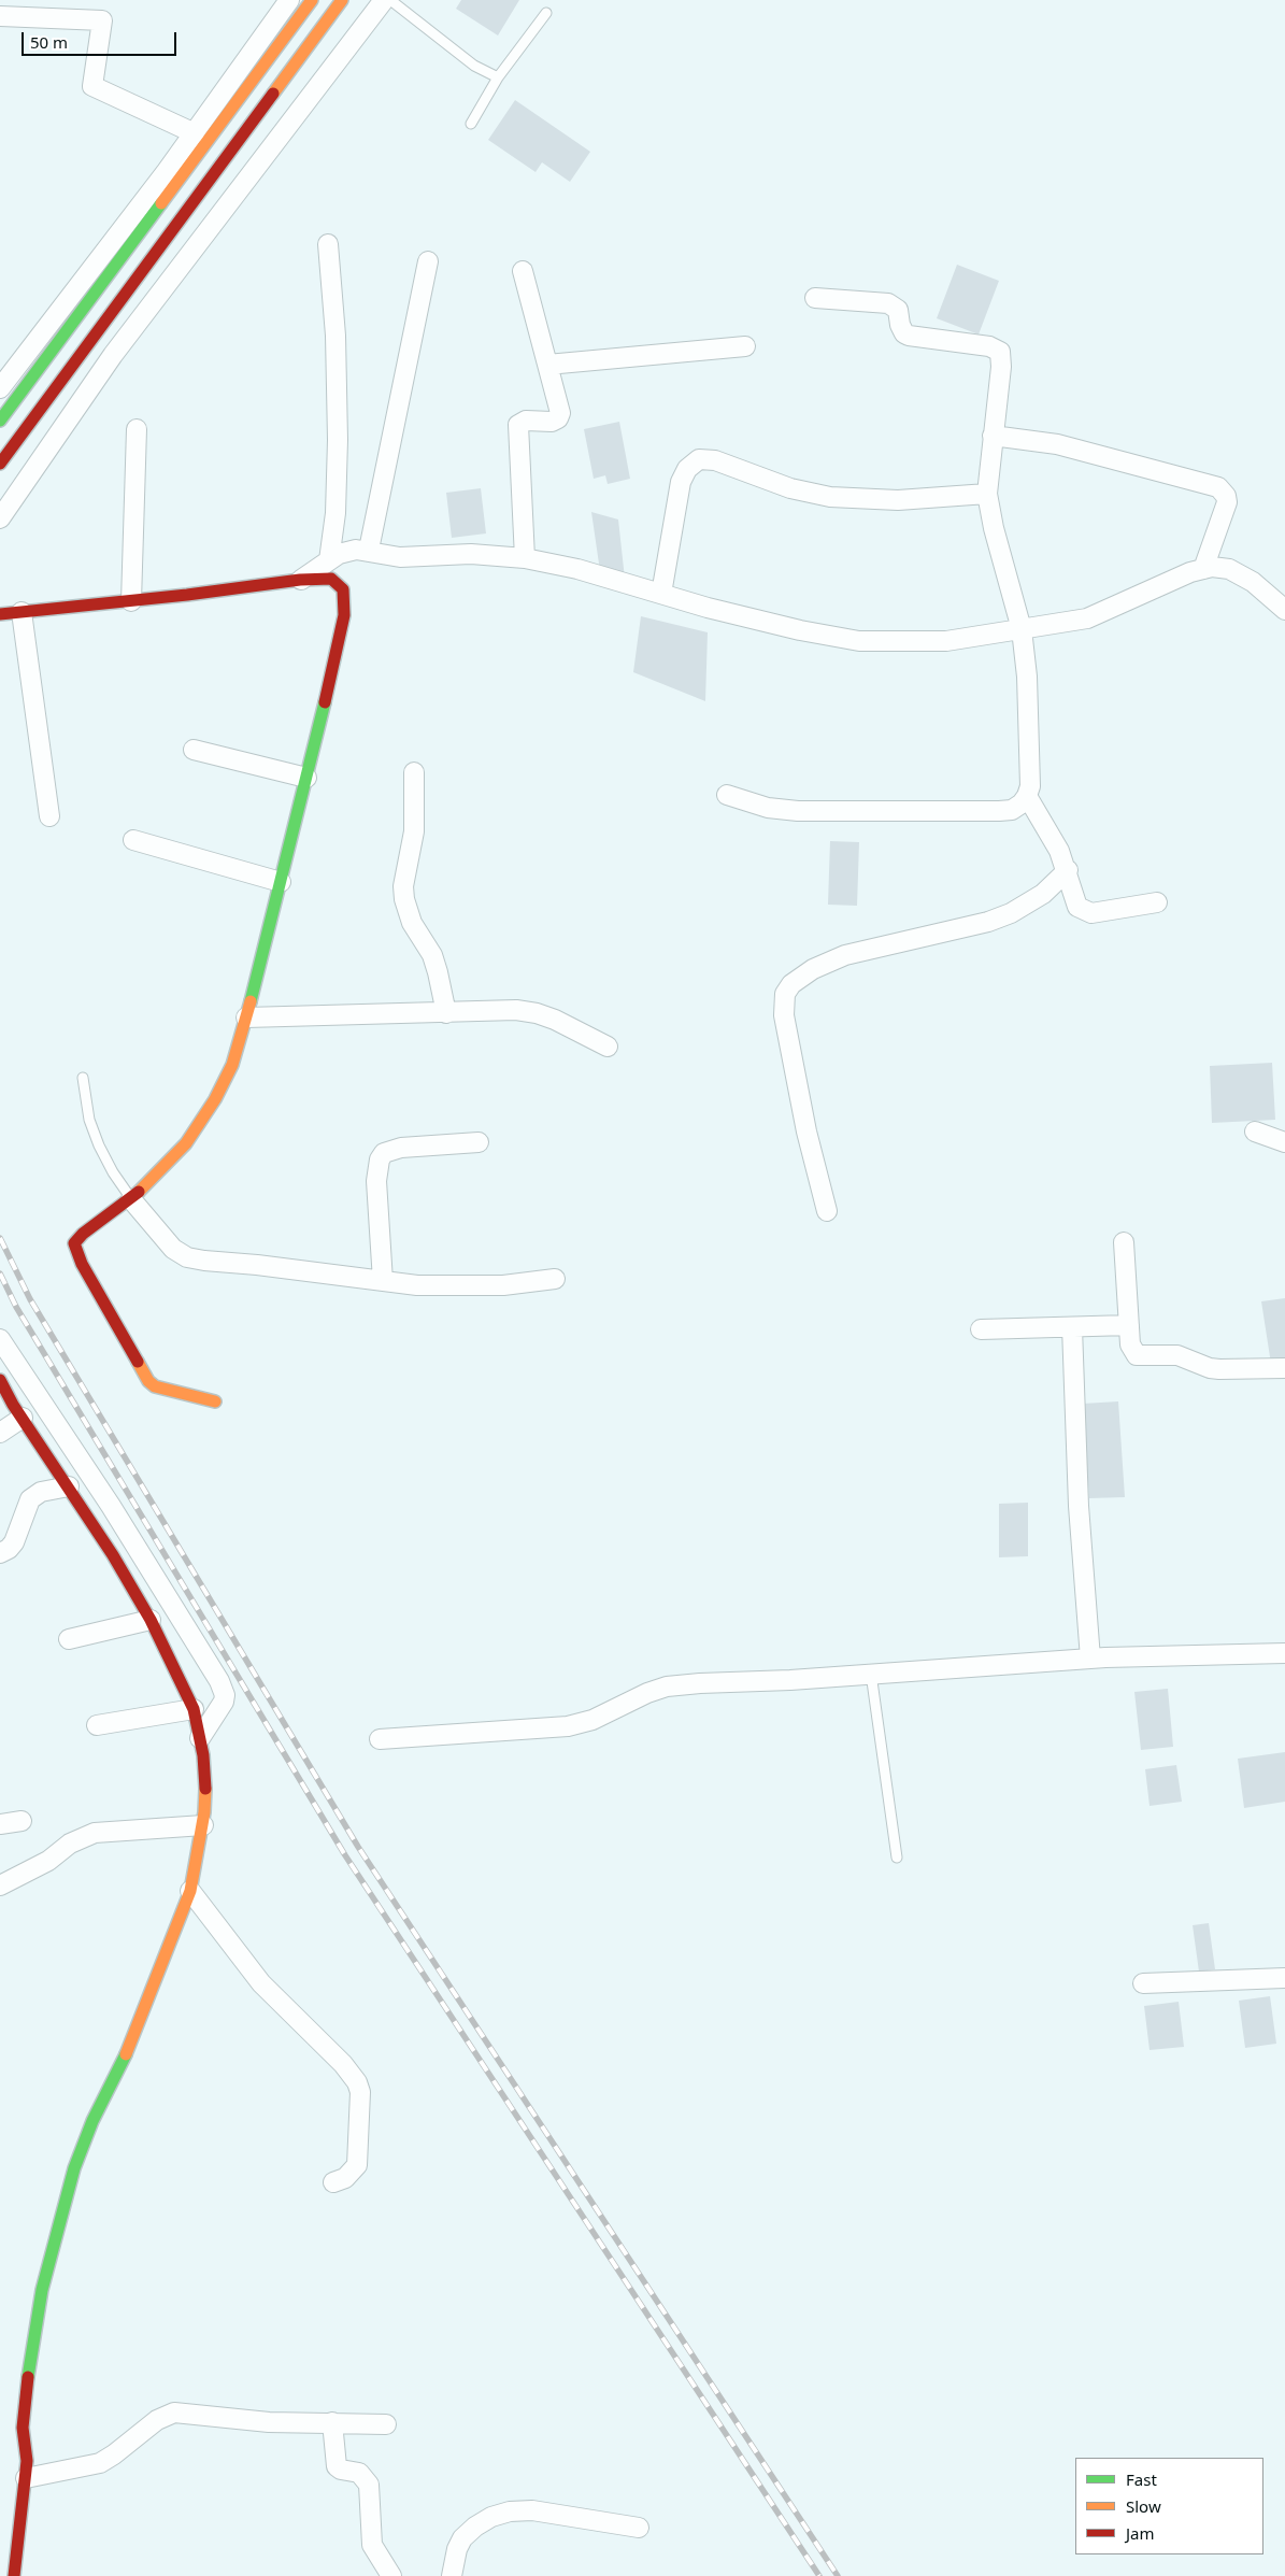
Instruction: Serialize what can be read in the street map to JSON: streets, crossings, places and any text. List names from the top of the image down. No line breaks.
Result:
{"legend":["Fast","Slow","Jam"],"scale_bar":"50 m"}
